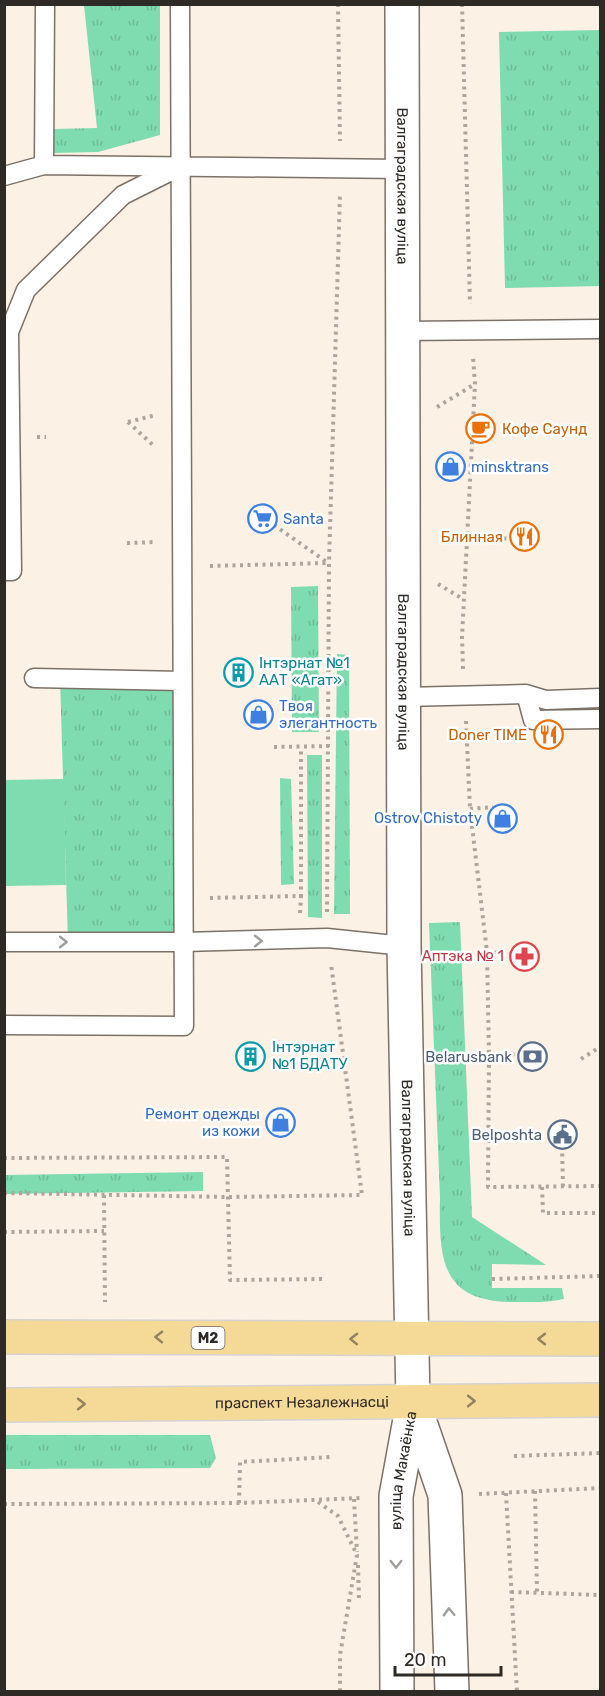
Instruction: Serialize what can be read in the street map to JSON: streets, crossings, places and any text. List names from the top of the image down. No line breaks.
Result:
{"streets":{"main road":["Валгаградская вуліца","М2","праспект Незалежнасці","вуліца Макаёнка"]},"crossings":[["Валгаградская вуліца","М2"],["Валгаградская вуліца","праспект Незалежнасці"],["Валгаградская вуліца","вуліца Макаёнка"],["праспект Незалежнасці","вуліца Макаёнка"]],"places":{"cafe":["Кофе Саунд"],"shop":["minsktrans","Твоя элегантность","Ostrov Chistoty","Ремонт одежды из кожи"],"supermarket":["Santa"],"restaurant":["Блинная","Doner TIME"],"building":["Інтэрнат №1 ААТ «Агат»","Інтэрнат №1 БДАТУ"],"pharmacy":["Аптэка № 1"],"bank":["Belarusbank"],"public building":["Belposhta"]},"scale_bar":"20 m"}
